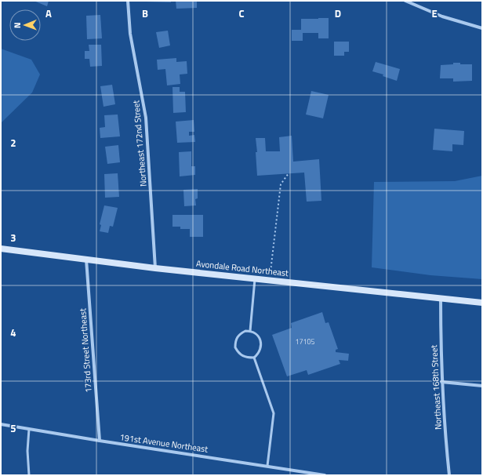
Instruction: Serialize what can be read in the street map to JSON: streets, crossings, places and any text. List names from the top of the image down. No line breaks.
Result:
{"streets":{"main road":["Avondale Road Northeast"],"street":["Northeast 172nd Street","173rd Street Northeast","Northeast 168th Street","191st Avenue Northeast"]},"crossings":[["Northeast 172nd Street","Avondale Road Northeast"],["Avondale Road Northeast","173rd Street Northeast"],["Avondale Road Northeast","Northeast 168th Street"],["173rd Street Northeast","191st Avenue Northeast"]],"house_numbers":["17105"],"north":"left","grid":{"columns":["A","B","C","D","E"],"rows":["2","3","4","5"]}}
